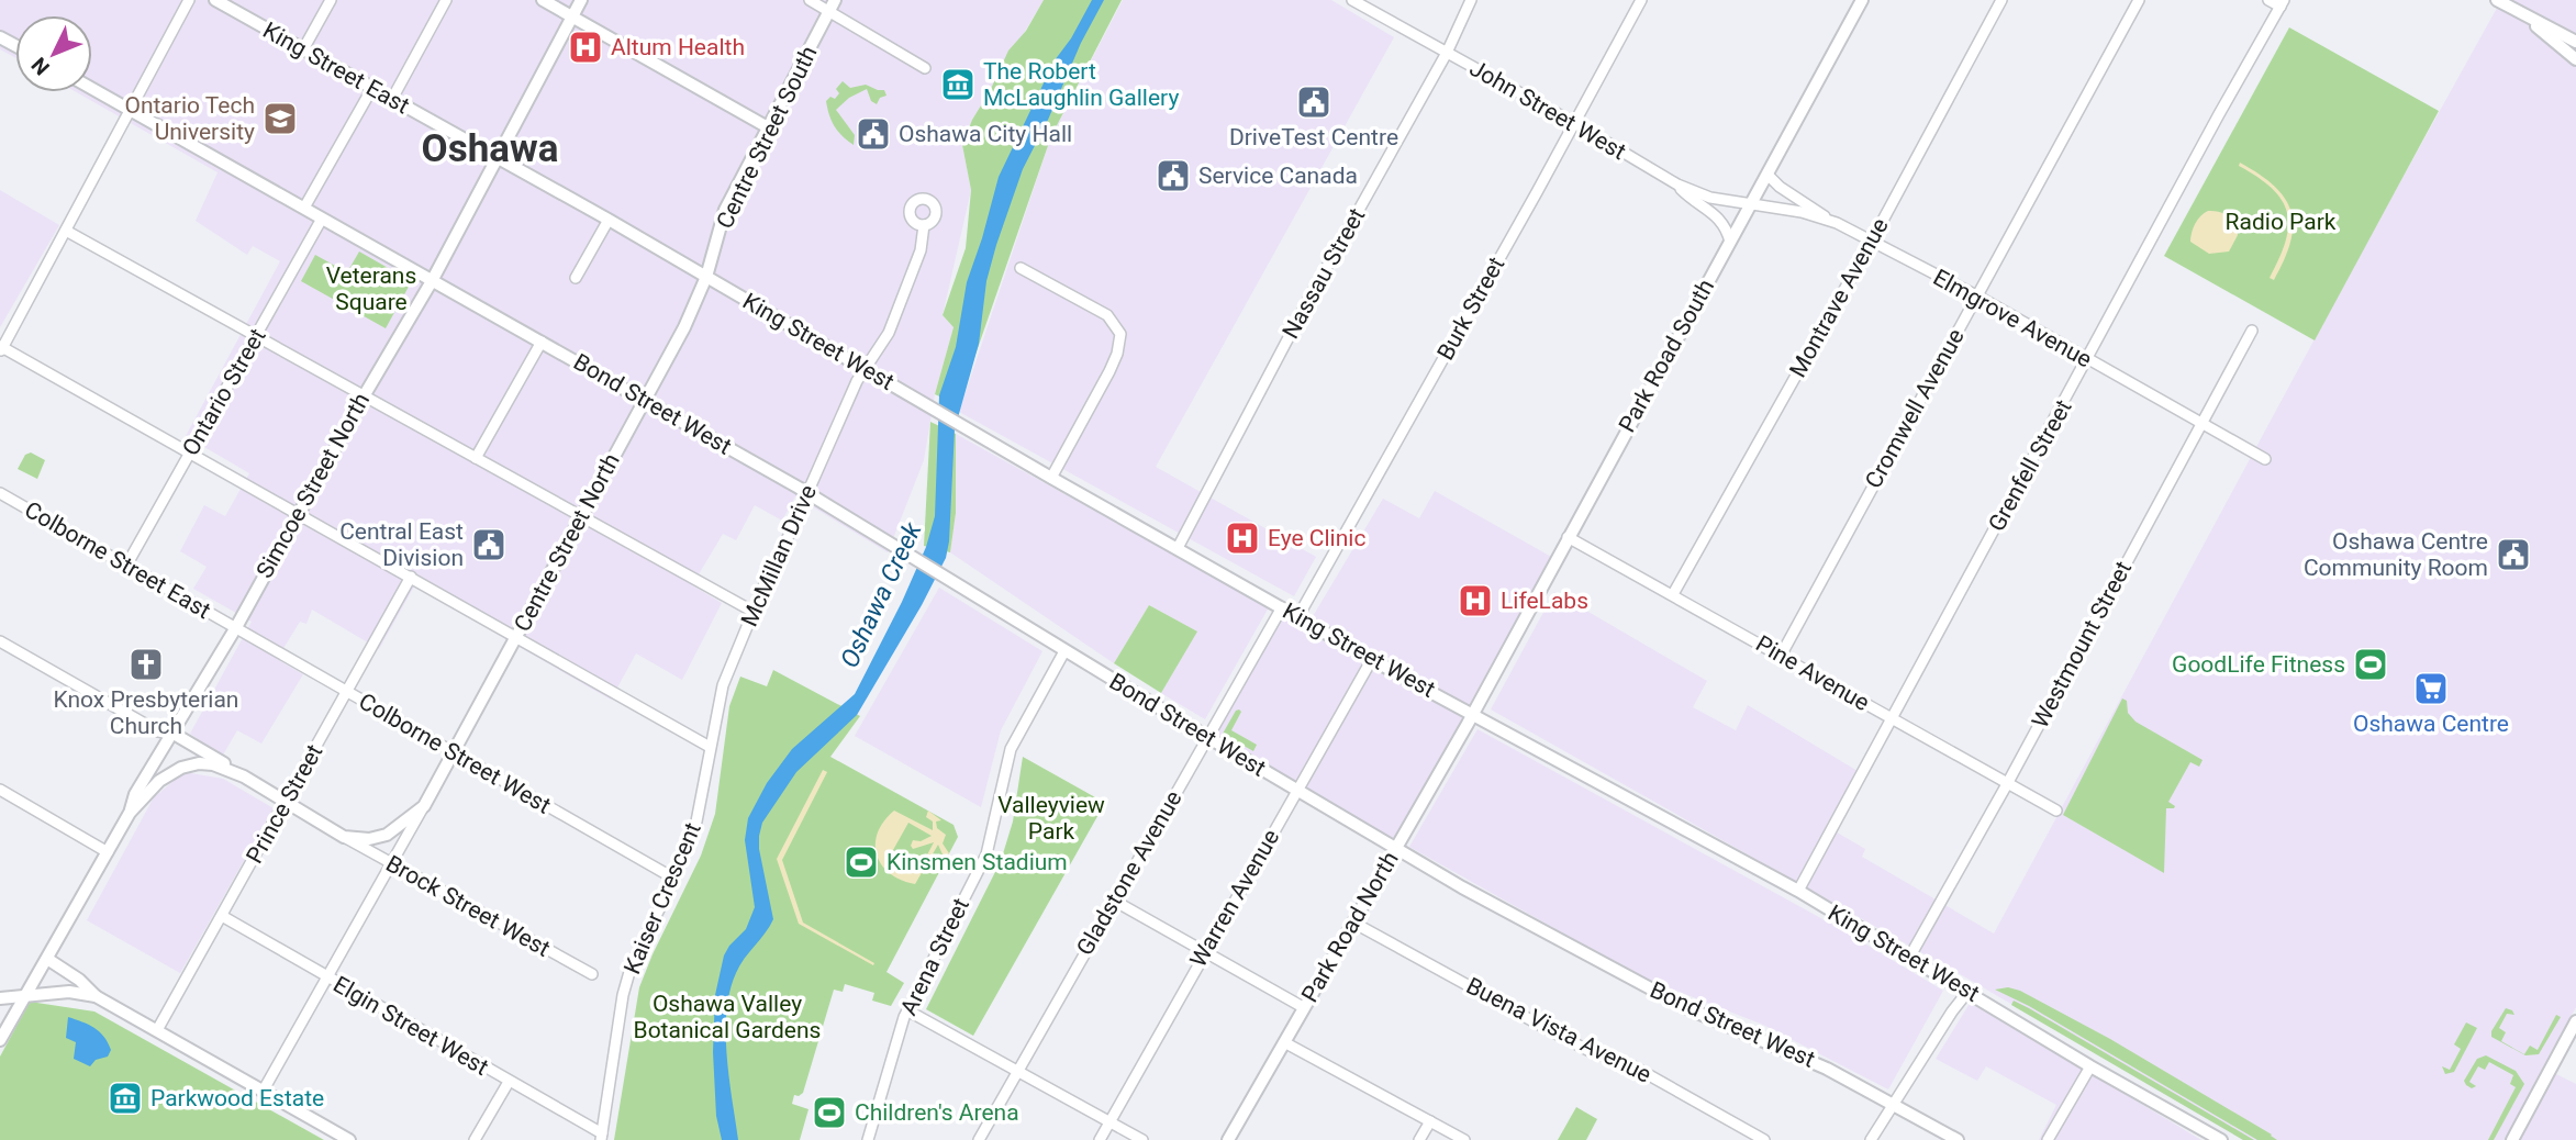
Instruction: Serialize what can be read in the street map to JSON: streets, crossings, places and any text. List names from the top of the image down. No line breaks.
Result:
{"streets":{"main road":["King Street East","Centre Street South","King Street West","Park Road South","Bond Street West","Simcoe Street North","Centre Street North","Brock Street West","Park Road North"],"street":["John Street West","Nassau Street","Montrave Avenue","Burk Street","Elmgrove Avenue","Ontario Street","Cromwell Avenue","Grenfell Street","McMillan Drive","Colborne Street East","Westmount Street","Pine Avenue","Colborne Street West","Prince Street","Gladstone Avenue","Kaiser Crescent","Warren Avenue","Arena Street","Elgin Street West","Buena Vista Avenue"]},"crossings":[["King Street East","King Street West"],["King Street East","Simcoe Street North"],["John Street West","Nassau Street"],["John Street West","Burk Street"],["John Street West","Elmgrove Avenue"],["John Street West","Park Road South"],["Centre Street South","King Street West"],["Centre Street South","Centre Street North"],["Nassau Street","King Street West"],["Montrave Avenue","Elmgrove Avenue"],["Montrave Avenue","Pine Avenue"],["Burk Street","King Street West"],["Elmgrove Avenue","Park Road South"],["Elmgrove Avenue","Cromwell Avenue"],["Elmgrove Avenue","Grenfell Street"],["Elmgrove Avenue","Westmount Street"],["King Street West","Park Road South"],["King Street West","Grenfell Street"],["King Street West","Simcoe Street North"],["King Street West","Centre Street North"],["King Street West","McMillan Drive"],["King Street West","Westmount Street"],["King Street West","Gladstone Avenue"],["King Street West","Warren Avenue"],["King Street West","Park Road North"],["Park Road South","Pine Avenue"],["Park Road South","Park Road North"],["Ontario Street","Bond Street West"],["Ontario Street","Colborne Street East"],["Bond Street West","Simcoe Street North"],["Bond Street West","Centre Street North"],["Bond Street West","McMillan Drive"],["Bond Street West","Gladstone Avenue"],["Bond Street West","Warren Avenue"],["Bond Street West","Park Road North"],["Bond Street West","Arena Street"],["Cromwell Avenue","Pine Avenue"],["Grenfell Street","Pine Avenue"],["Simcoe Street North","Colborne Street East"],["Simcoe Street North","Colborne Street West"],["Simcoe Street North","Brock Street West"],["Centre Street North","Colborne Street West"],["Centre Street North","Brock Street West"],["Centre Street North","Elgin Street West"],["McMillan Drive","Kaiser Crescent"],["Colborne Street East","Colborne Street West"],["Westmount Street","Pine Avenue"],["Colborne Street West","Prince Street"],["Colborne Street West","Kaiser Crescent"],["Prince Street","Brock Street West"],["Prince Street","Elgin Street West"],["Kaiser Crescent","Elgin Street West"],["Park Road North","Buena Vista Avenue"]],"districts":["Oshawa"],"water":["Oshawa Creek"],"parks":["Radio Park","Veterans Square","Valleyview Park","Oshawa Valley Botanical Gardens"],"places":{"hospital":["Altum Health","Eye Clinic","LifeLabs"],"museum":["The Robert McLaughlin Gallery","Parkwood Estate"],"public building":["DriveTest Centre","Oshawa City Hall","Service Canada","Central East Division","Oshawa Centre Community Room"],"school or university":["Ontario Tech University"],"church":["Knox Presbyterian Church"],"sports":["GoodLife Fitness","Kinsmen Stadium","Children's Arena"],"supermarket":["Oshawa Centre"]},"north":"bottom left"}
